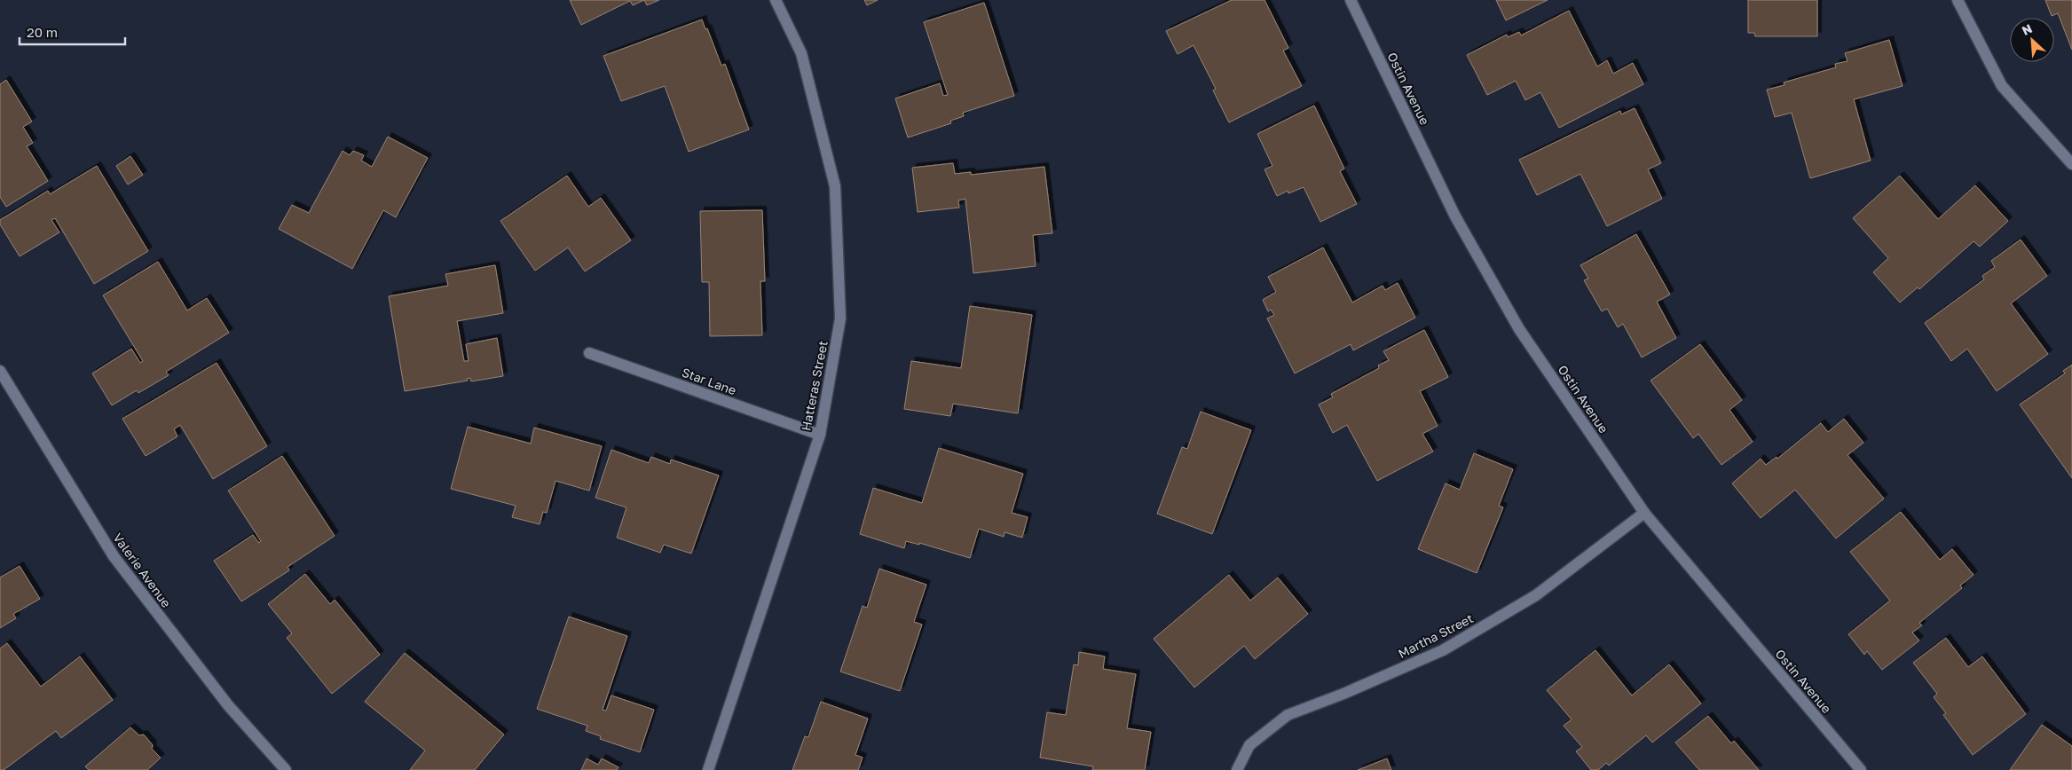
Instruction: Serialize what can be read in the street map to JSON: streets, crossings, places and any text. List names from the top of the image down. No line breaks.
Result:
{"streets":{"street":["Ostin Avenue","Star Lane","Hatteras Street","Valerie Avenue","Martha Street"]},"crossings":[["Ostin Avenue","Martha Street"],["Star Lane","Hatteras Street"]],"scale_bar":"20 m","north":"top left"}
